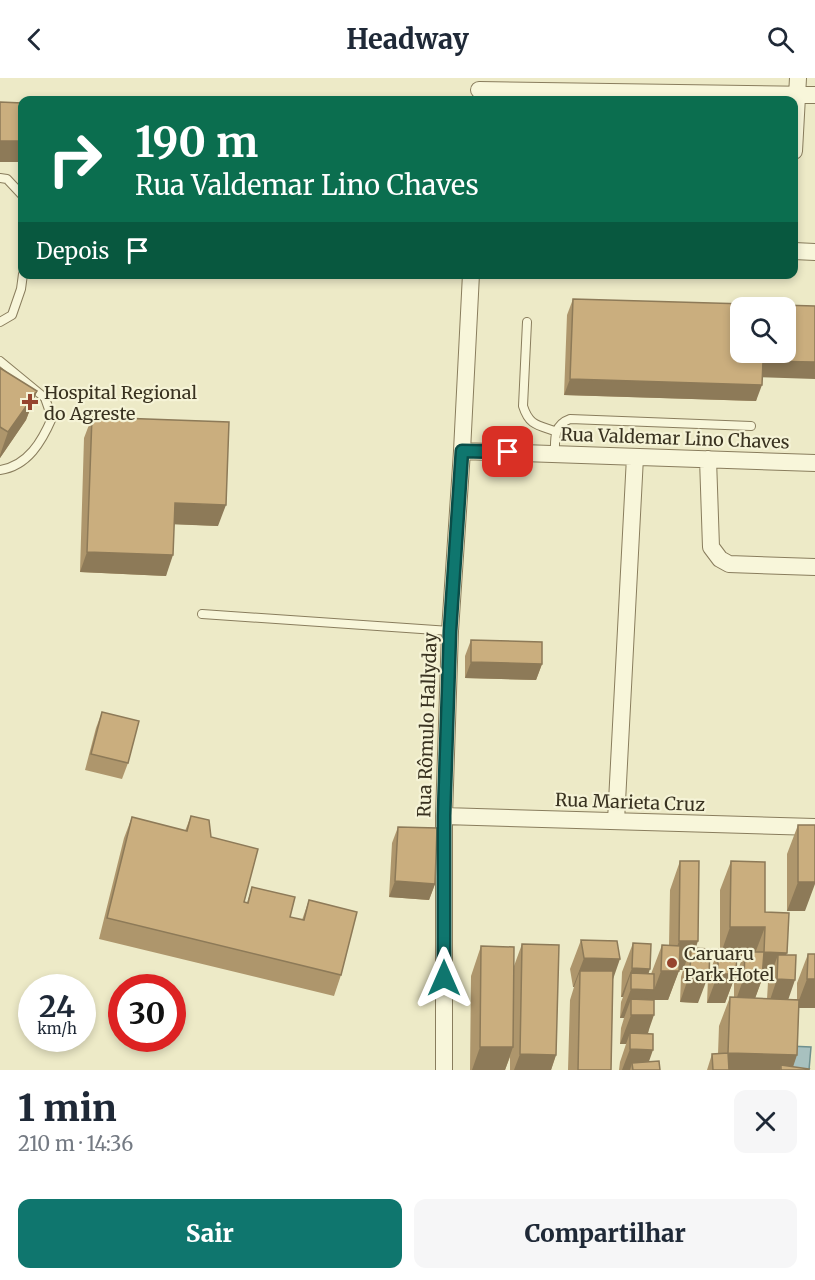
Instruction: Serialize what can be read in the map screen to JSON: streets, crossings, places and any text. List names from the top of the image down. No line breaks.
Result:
{"streets":{"street":["Rua Valdemar Lino Chaves","Rua Rômulo Hallyday","Rua Marieta Cruz"]},"crossings":[["Rua Valdemar Lino Chaves","Rua Rômulo Hallyday"],["Rua Rômulo Hallyday","Rua Marieta Cruz"]],"places":{"health":["Hospital Regional do Agreste"],"other":["Caruaru Park Hotel"]},"page":{"header":"Headway","turn":["190 m","Rua Valdemar Lino Chaves"],"then":"Depois","speed":"24 km/h","limit":"30","heading":["1 min","210 m · 14:36"],"buttons":["Sair","Compartilhar"]}}
